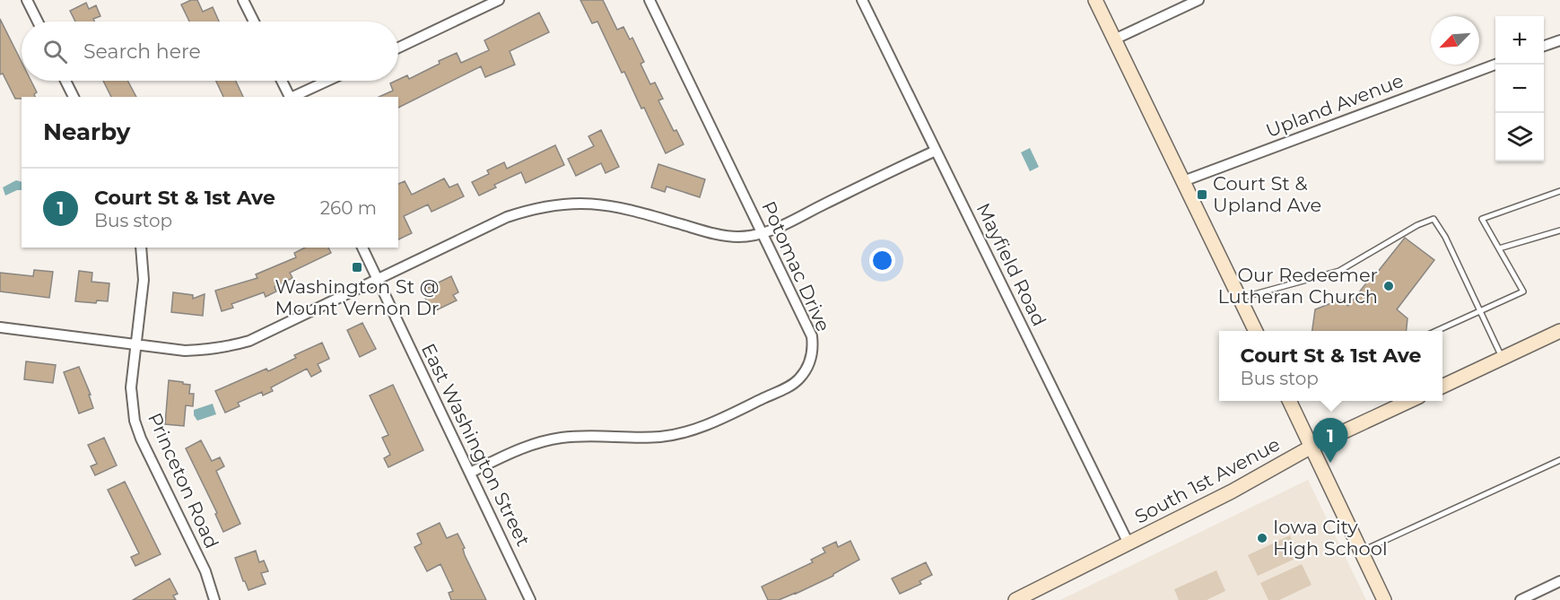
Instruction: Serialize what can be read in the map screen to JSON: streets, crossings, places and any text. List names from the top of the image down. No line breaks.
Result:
{"streets":{"street":["Upland Avenue","Mayfield Road","Potomac Drive","East Washington Street","Princeton Road","South 1st Avenue"]},"crossings":[["Mayfield Road","South 1st Avenue"],["Potomac Drive","East Washington Street"]],"places":{"transit":["Court St & Upland Ave","Washington St @ Mount Vernon Dr"],"other":["Our Redeemer Lutheran Church","Iowa City High School"]},"north":"bottom left","page":{"map_buttons":["+","−"],"search":"Search here","heading":"Nearby","list":[{"mark":"1","name":"Court St & 1st Ave","note":"Bus stop","value":"260 m"}],"popup":["Court St & 1st Ave","Bus stop"],"pins":"1"}}
